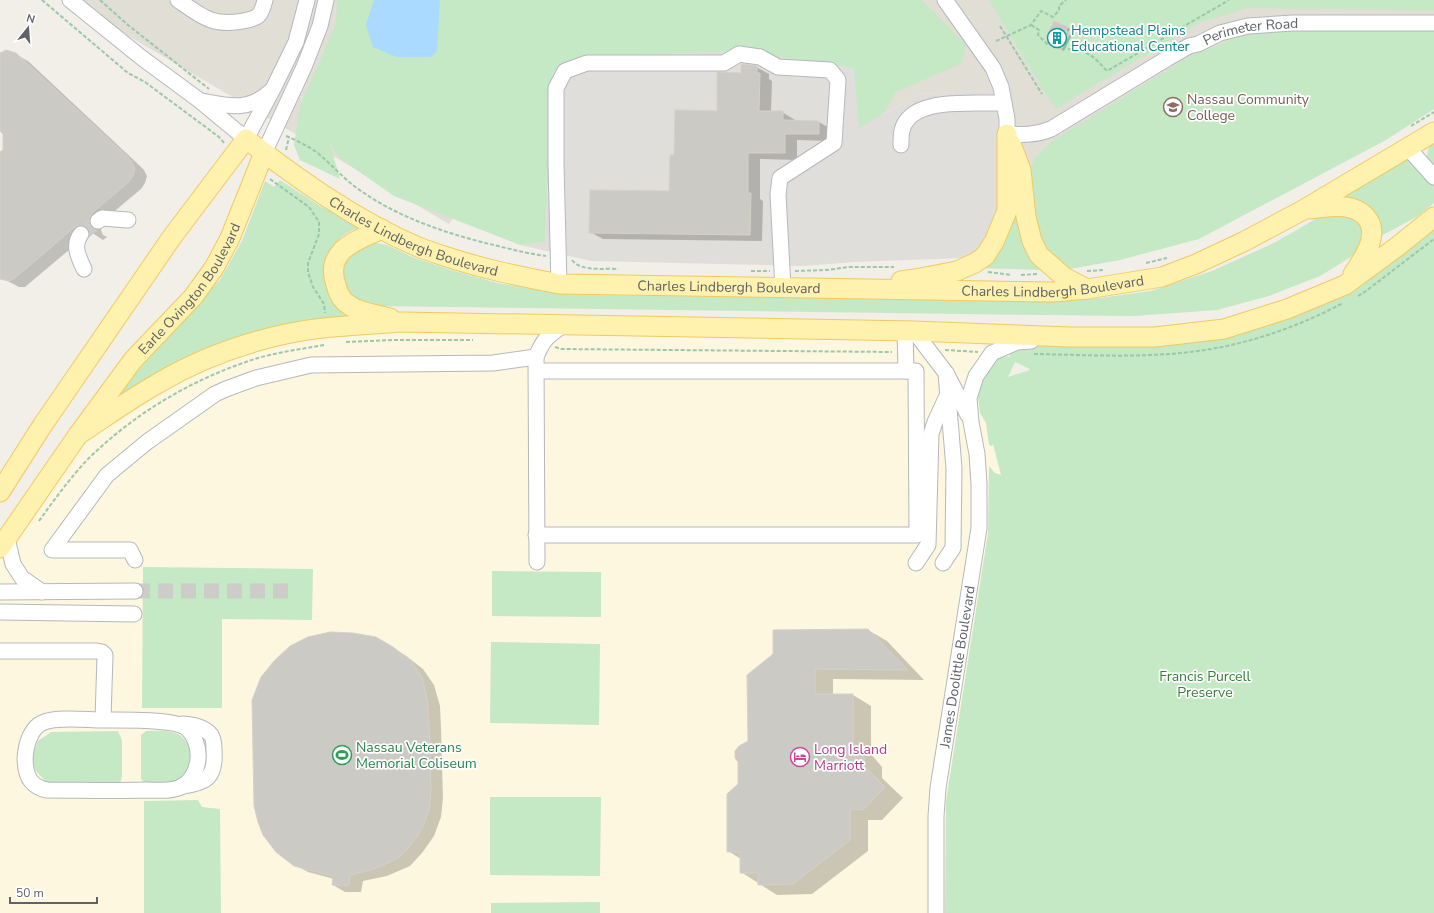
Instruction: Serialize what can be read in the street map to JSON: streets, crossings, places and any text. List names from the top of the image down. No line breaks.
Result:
{"streets":{"main road":["Charles Lindbergh Boulevard","Earle Ovington Boulevard"],"street":["Perimeter Road","James Doolittle Boulevard"]},"crossings":[["Charles Lindbergh Boulevard","Earle Ovington Boulevard"]],"parks":["Francis Purcell Preserve"],"places":{"building":["Hempstead Plains Educational Center"],"school or university":["Nassau Community College"],"sports":["Nassau Veterans Memorial Coliseum"],"hotel":["Long Island Marriott"]},"scale_bar":"50 m","north":"top"}
